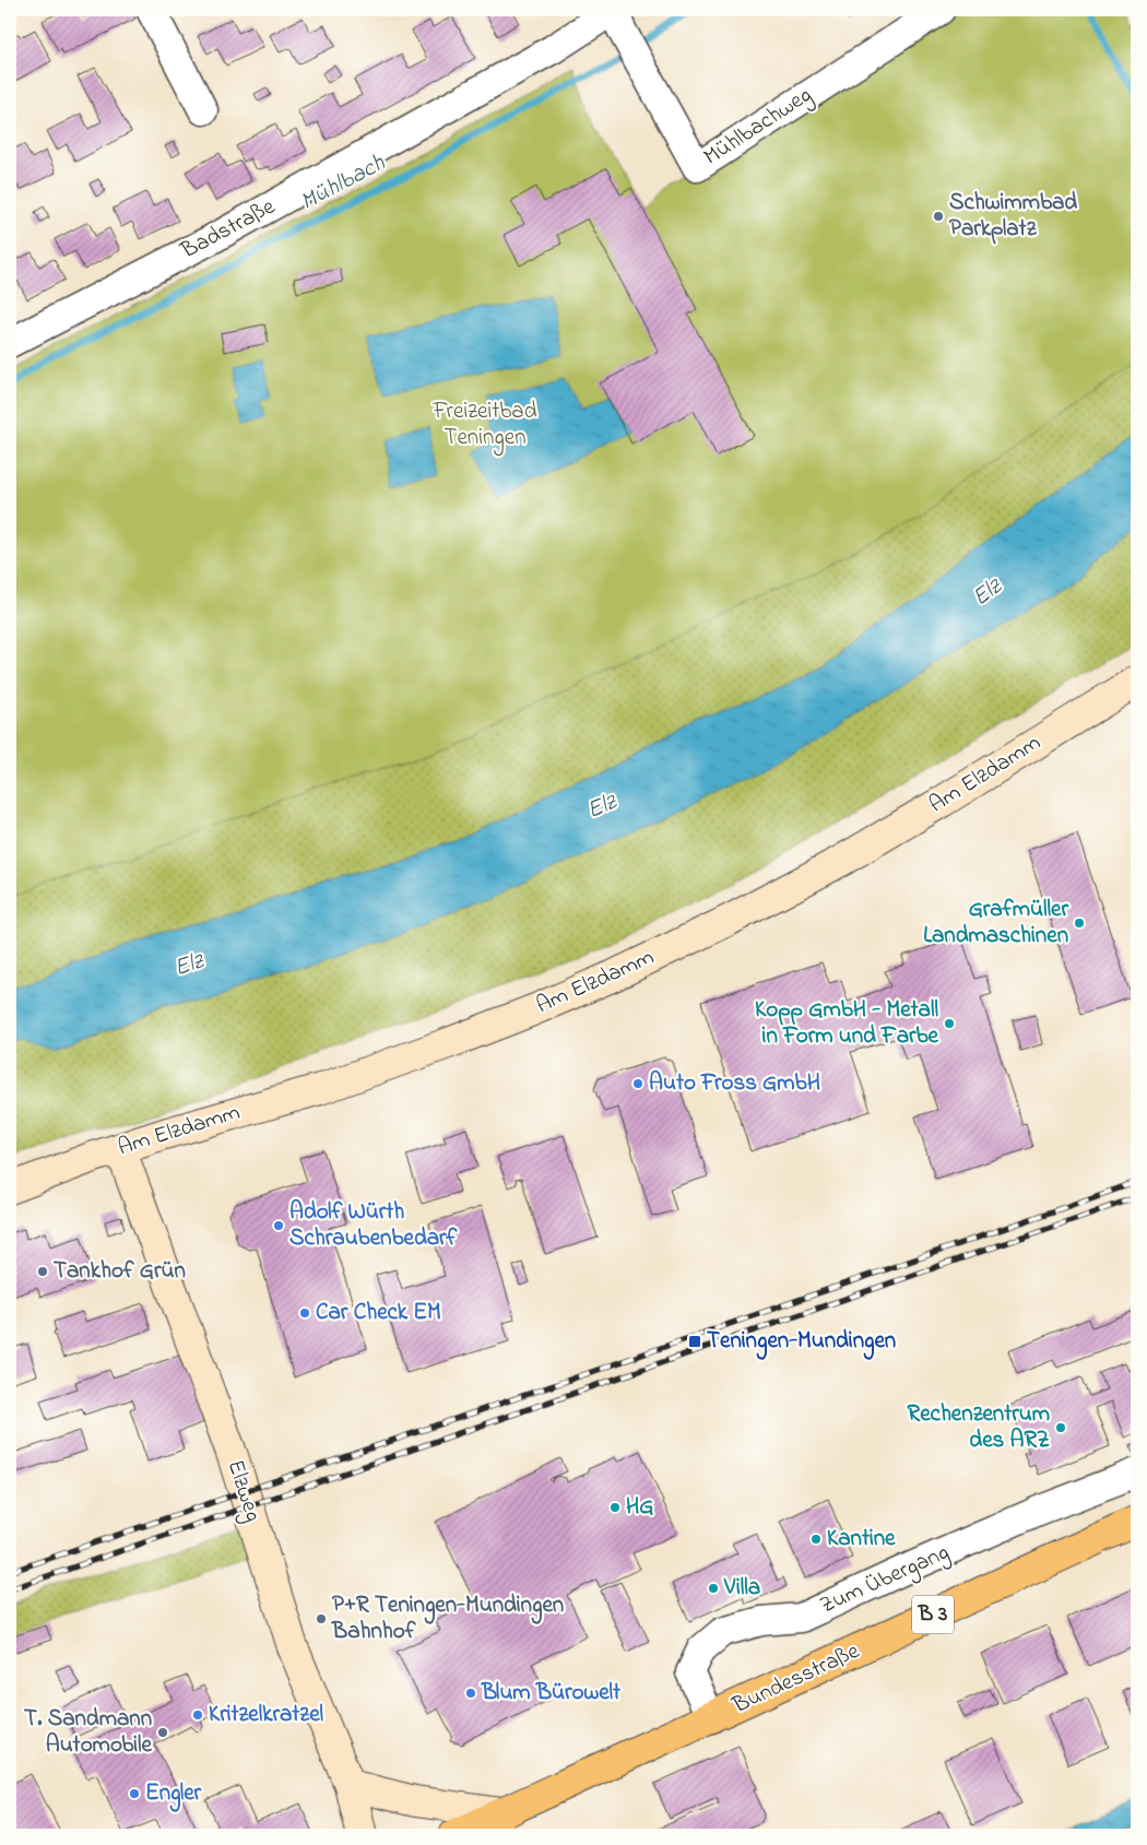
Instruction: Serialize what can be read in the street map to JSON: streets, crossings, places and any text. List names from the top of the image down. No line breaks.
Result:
{"streets":{"main road":["B 3","Bundesstraße"],"street":["Mühlbachweg","Badstraße","Am Elzdamm","Elzweg","Zum Übergang"]},"crossings":[["Mühlbachweg","Badstraße"],["Am Elzdamm","Elzweg"],["Zum Übergang","Bundesstraße"]],"water":["Mühlbach","Elz"],"parks":["Freizeitbad Teningen"],"places":{"other":["Schwimmbad Parkplatz","Grafmüller Landmaschinen","Kopp GmbH - Metall in Form und Farbe","Auto Fross GmbH","Adolf Würth Schraubenbedarf","Tankhof Grün","Car Check EM","Rechenzentrum des ARZ","HG","Kantine","Villa","P+R Teningen-Mundingen Bahnhof","Blum Bürowelt","Kritzelkratzel","T. Sandmann Automobile","Engler"],"transit":["Teningen-Mundingen"]}}
